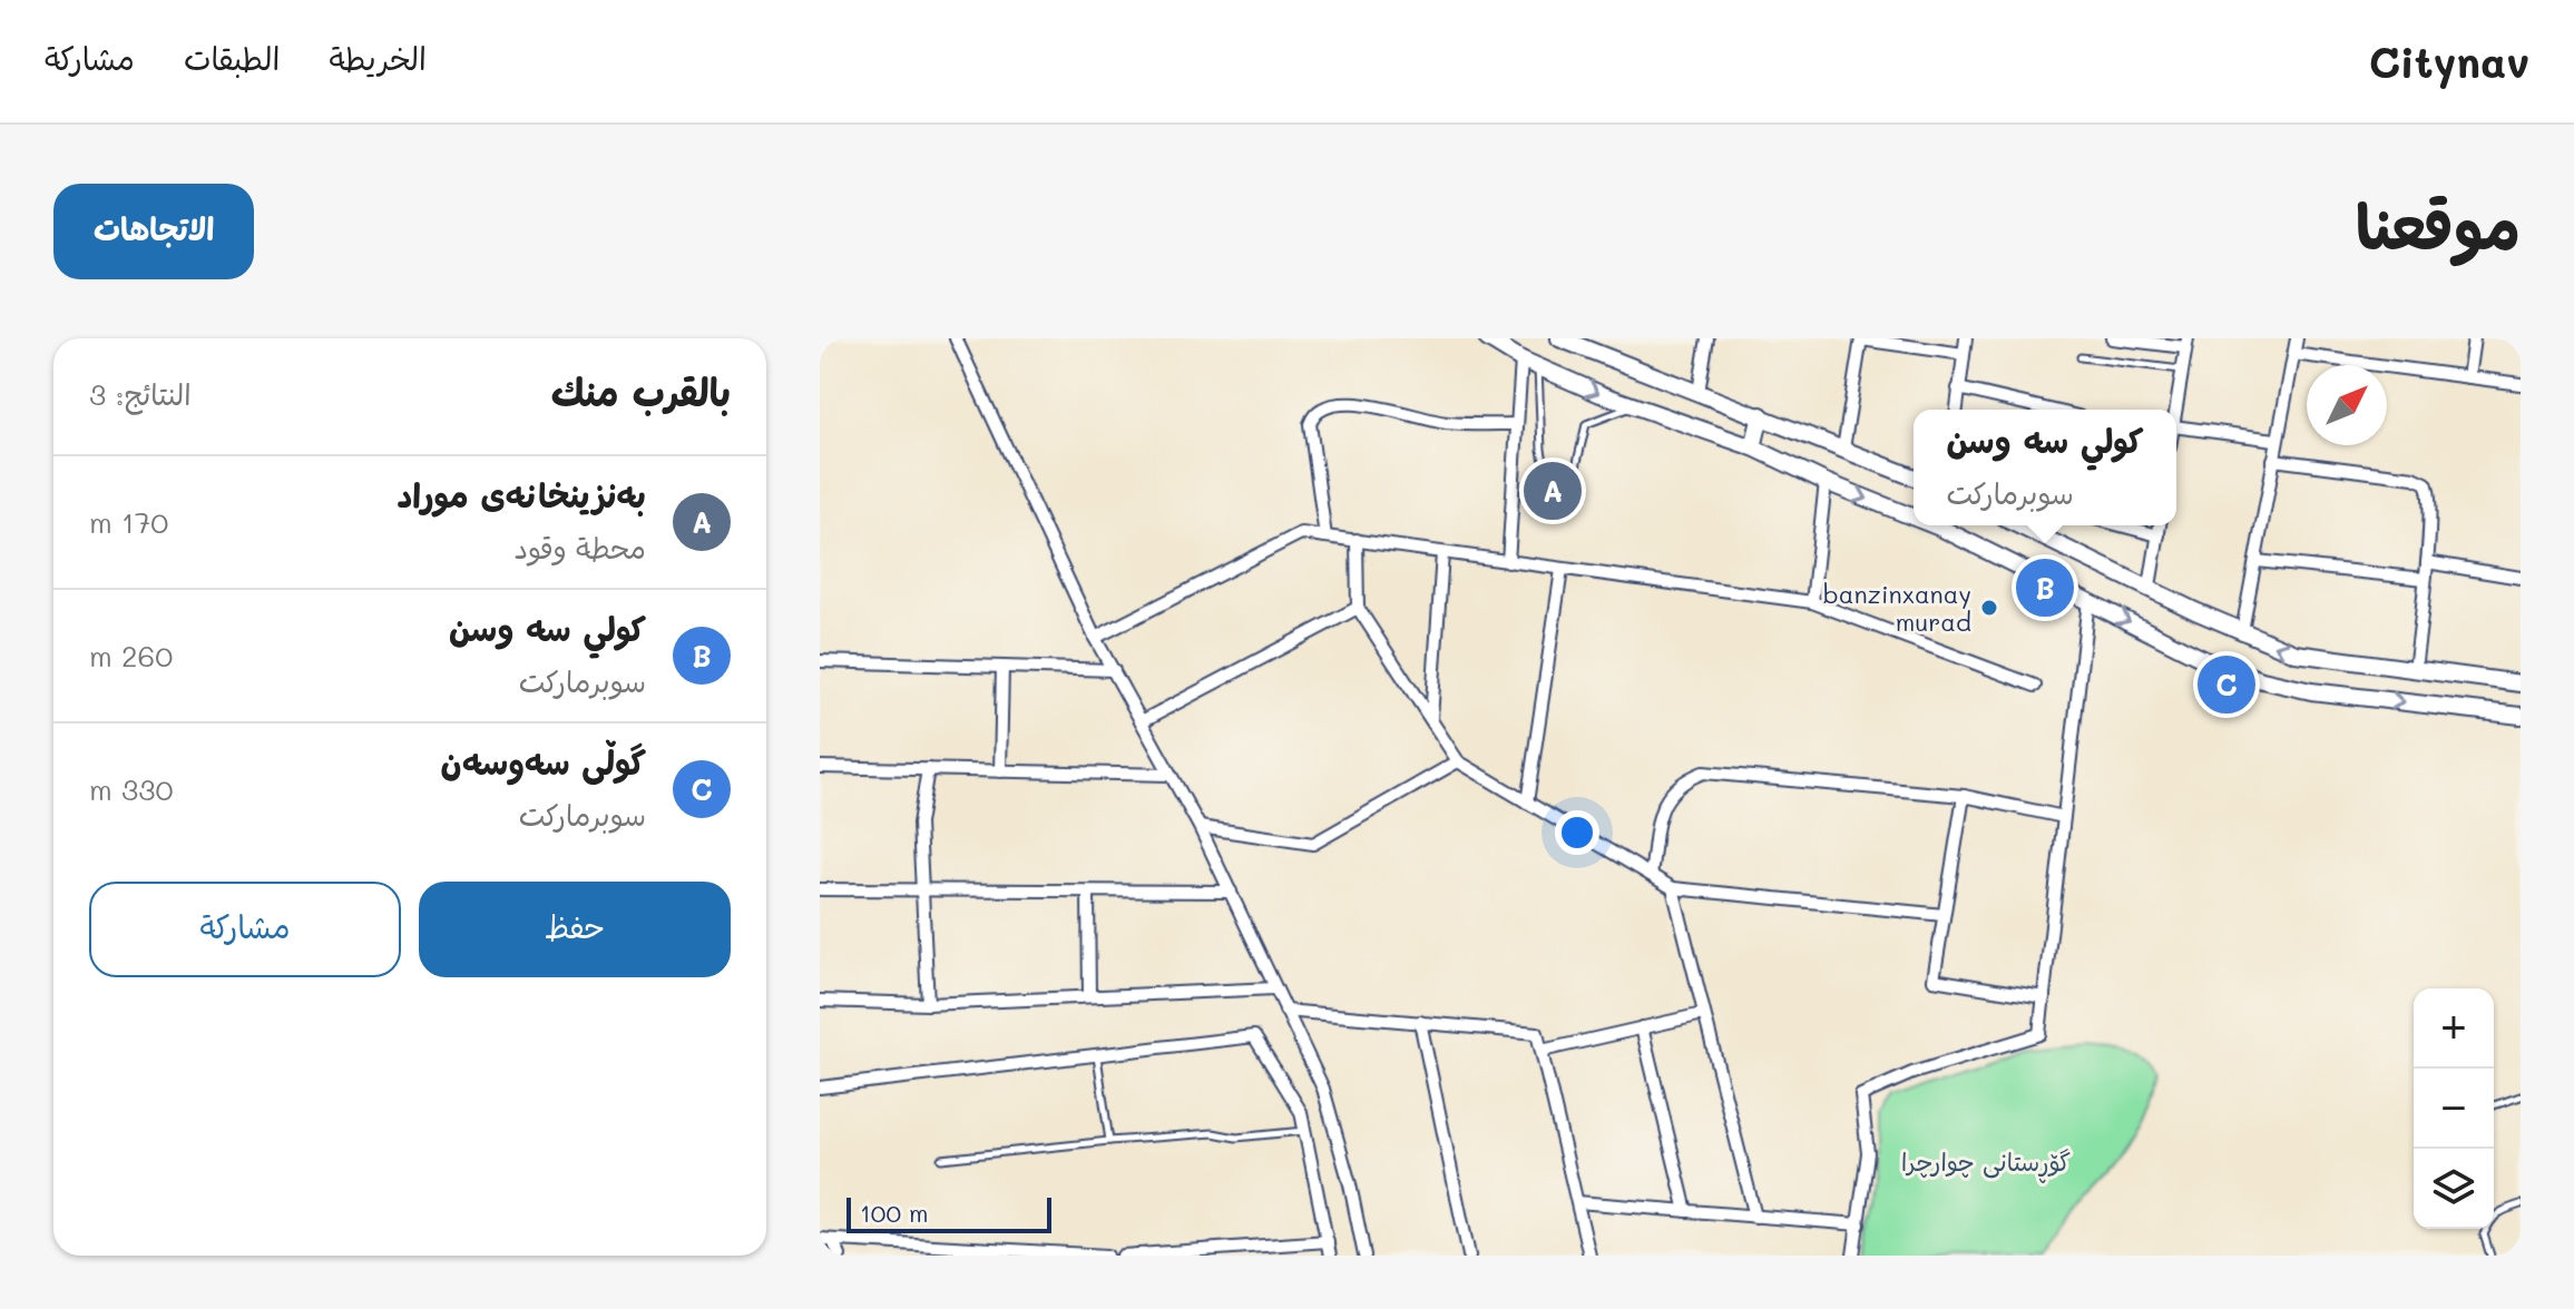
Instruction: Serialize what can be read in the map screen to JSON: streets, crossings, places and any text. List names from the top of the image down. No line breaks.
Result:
{"parks":["گۆڕستانی چوارچرا"],"places":["banzinxanay murad"],"scale_bar":"100 m","north":"top right","page":{"header":"Citynav","nav":["الخريطة","الطبقات","مشاركة"],"title":"موقعنا","buttons":["الاتجاهات",["حفظ","مشاركة"]],"heading":["بالقرب منك","النتائج: 3"],"popup":["كولي سه وسن","سوبرماركت"],"list":[{"mark":"A","name":"بەنزینخانەی موراد","note":"محطة وقود","value":"170 m"},{"mark":"B","name":"كولي سه وسن","note":"سوبرماركت","value":"260 m"},{"mark":"C","name":"گوڵی سەوسەن","note":"سوبرماركت","value":"330 m"}],"pins":["A","B","C"],"map_buttons":["+","−"],"scale":"100 m"}}
